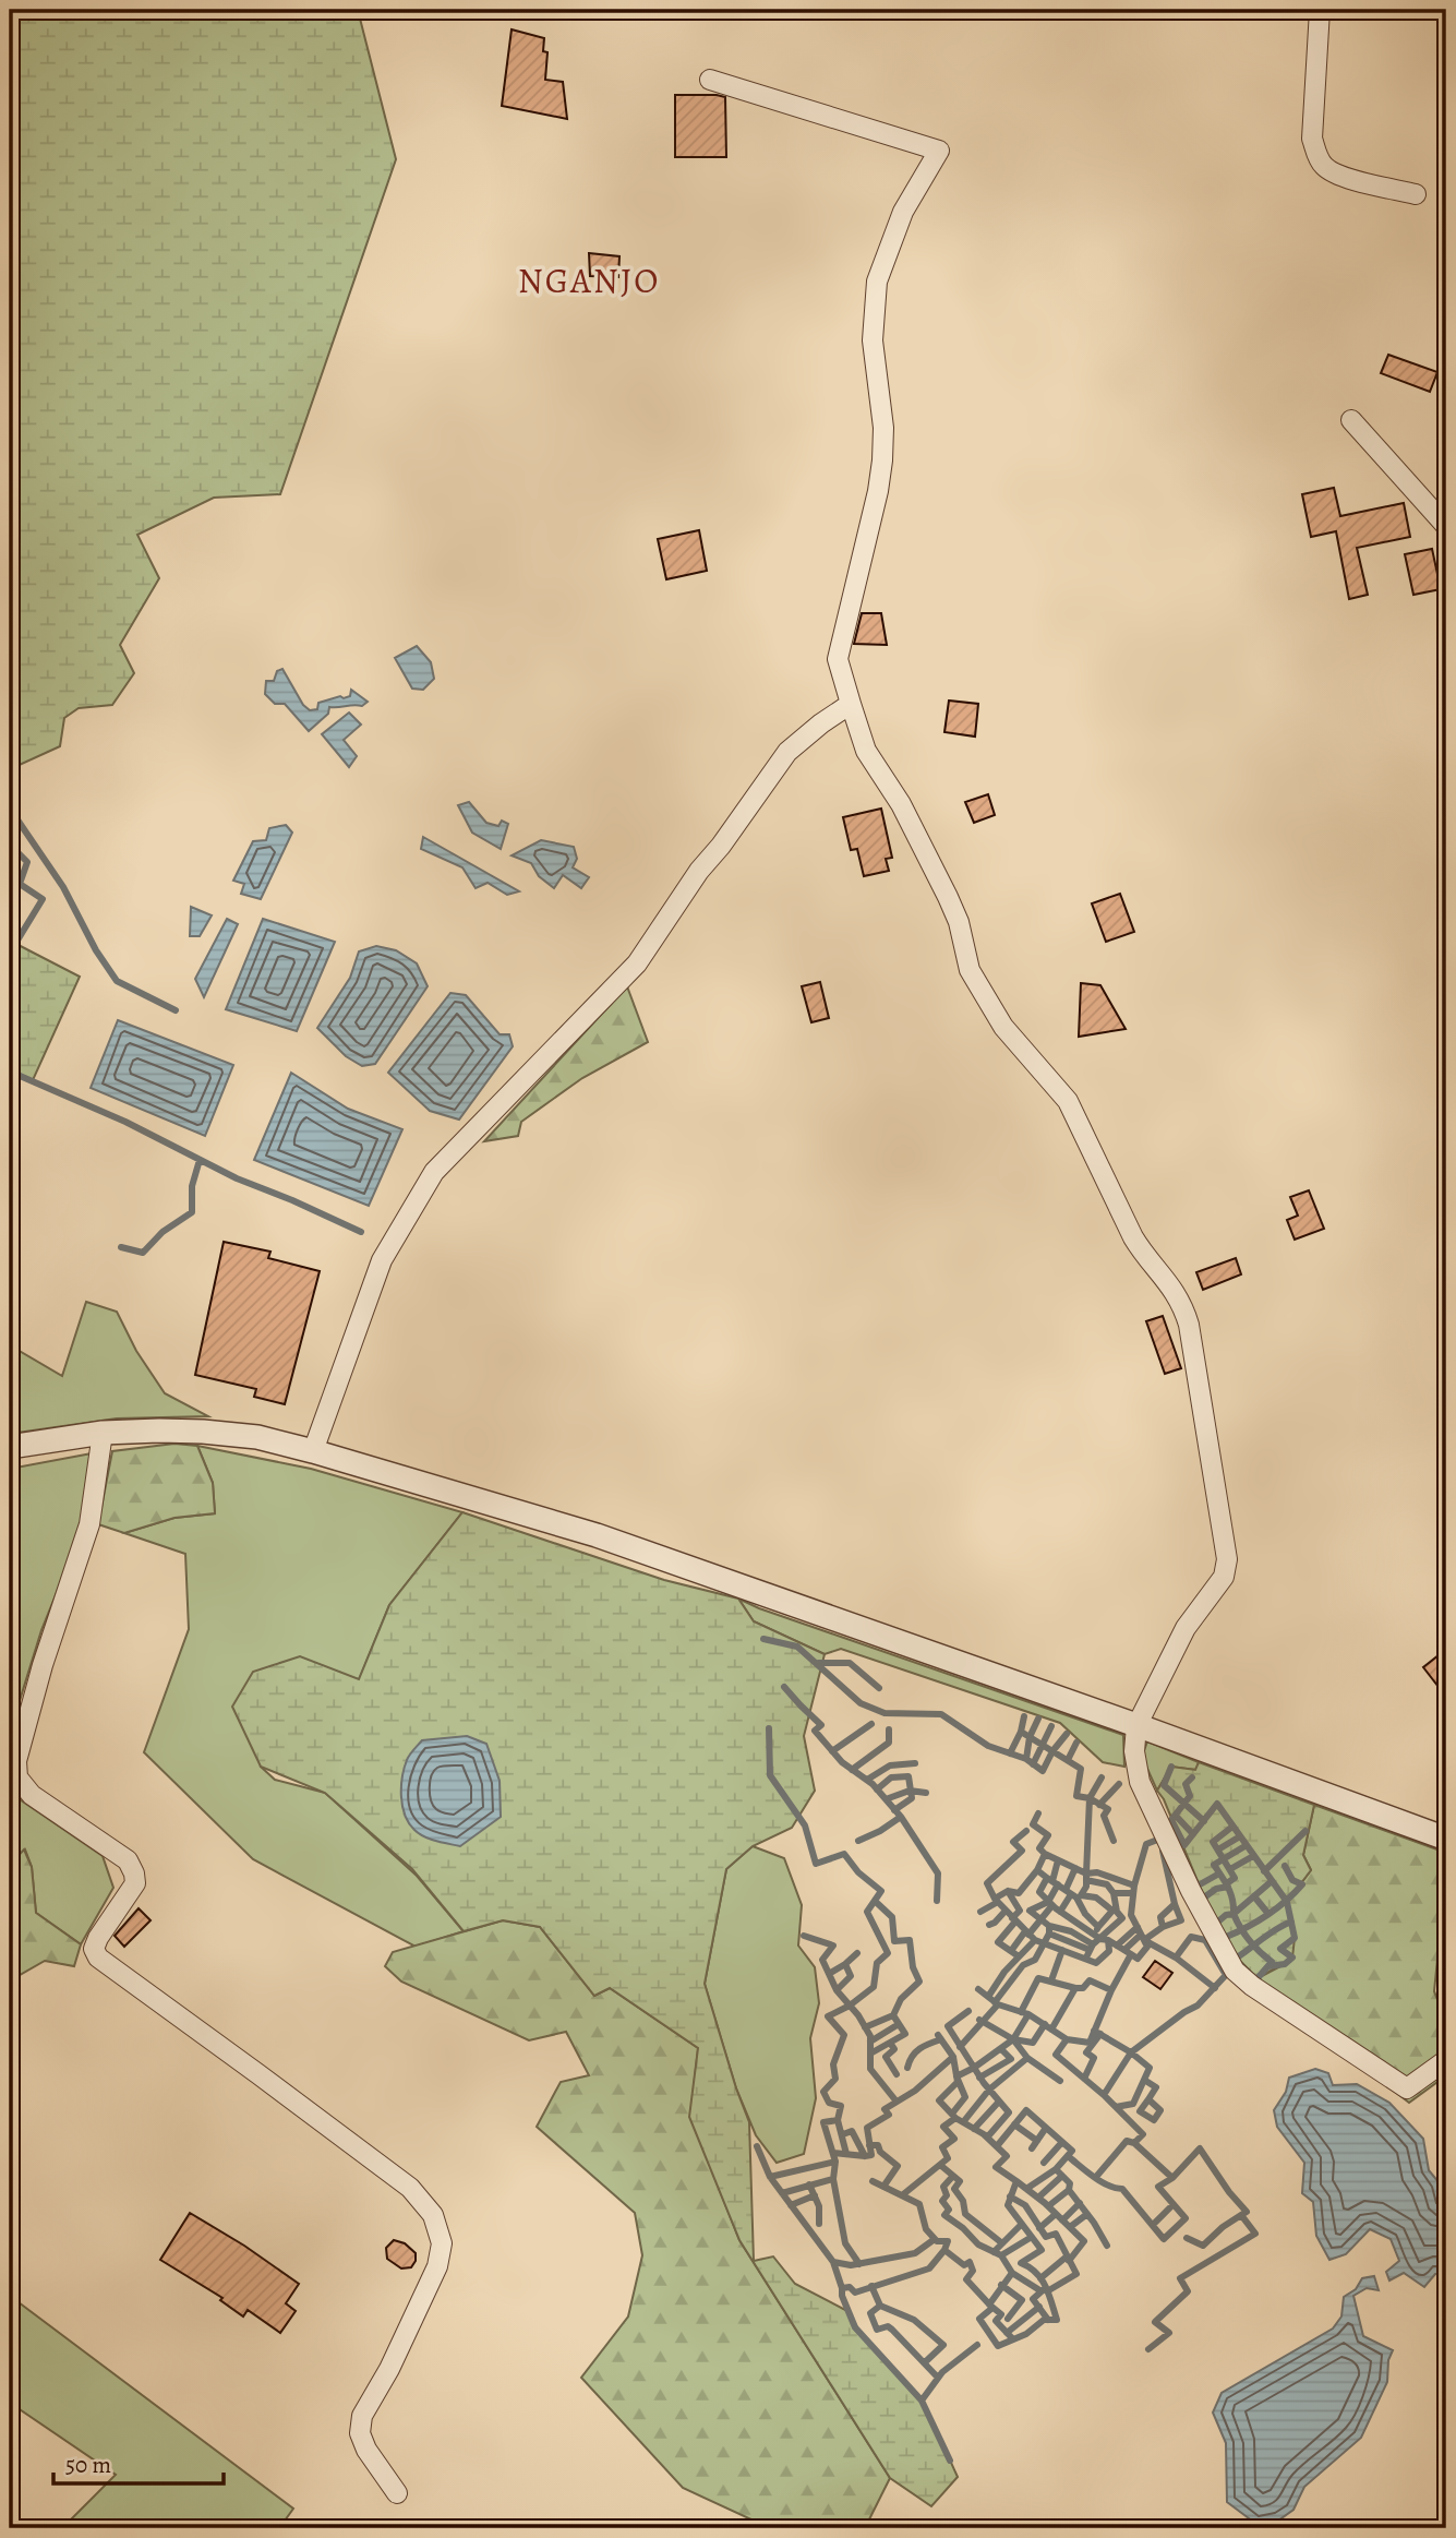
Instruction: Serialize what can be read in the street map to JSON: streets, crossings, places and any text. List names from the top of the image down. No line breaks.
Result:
{"districts":["NGANJO"],"scale_bar":"50 m"}
